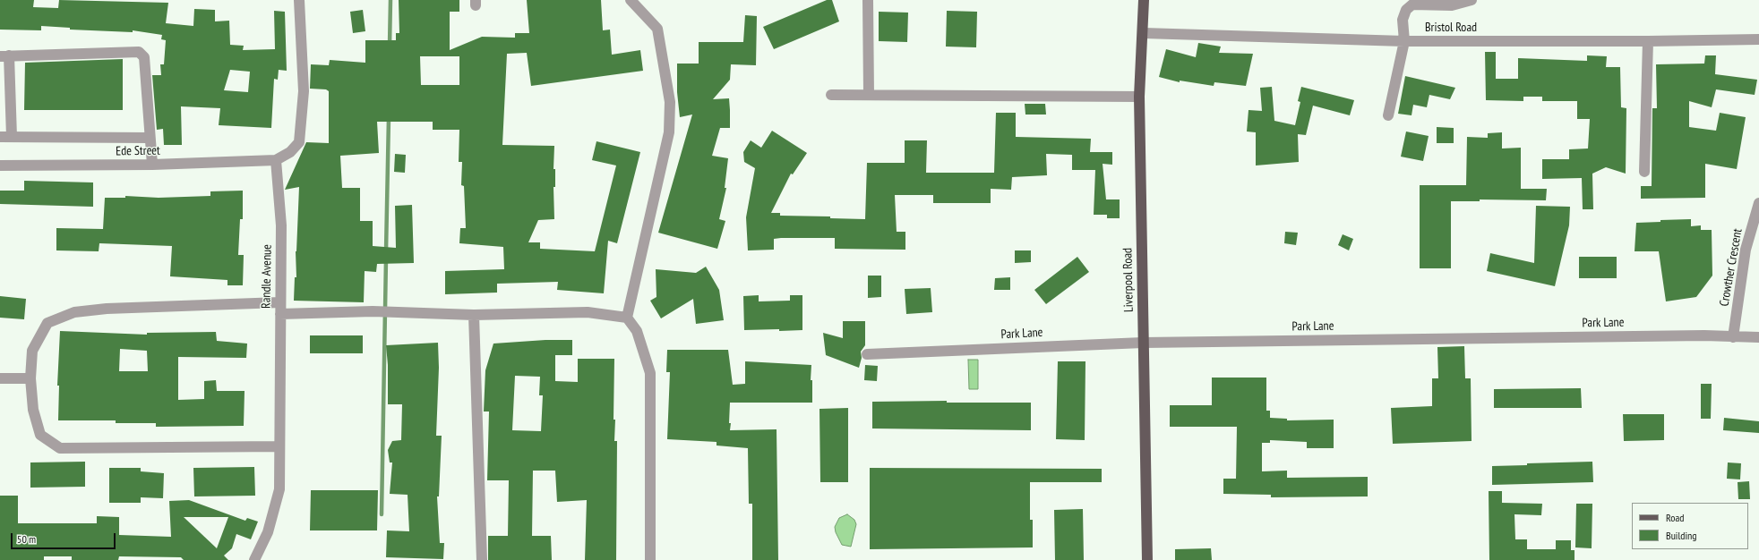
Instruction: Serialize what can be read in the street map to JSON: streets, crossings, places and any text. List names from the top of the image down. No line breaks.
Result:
{"streets":{"main road":["Liverpool Road"],"street":["Bristol Road","Ede Street","Crowther Crescent","Randle Avenue","Park Lane"]},"crossings":[["Bristol Road","Liverpool Road"],["Ede Street","Randle Avenue"],["Crowther Crescent","Park Lane"],["Liverpool Road","Park Lane"]],"legend":["Road","Building"],"scale_bar":"50 m"}
